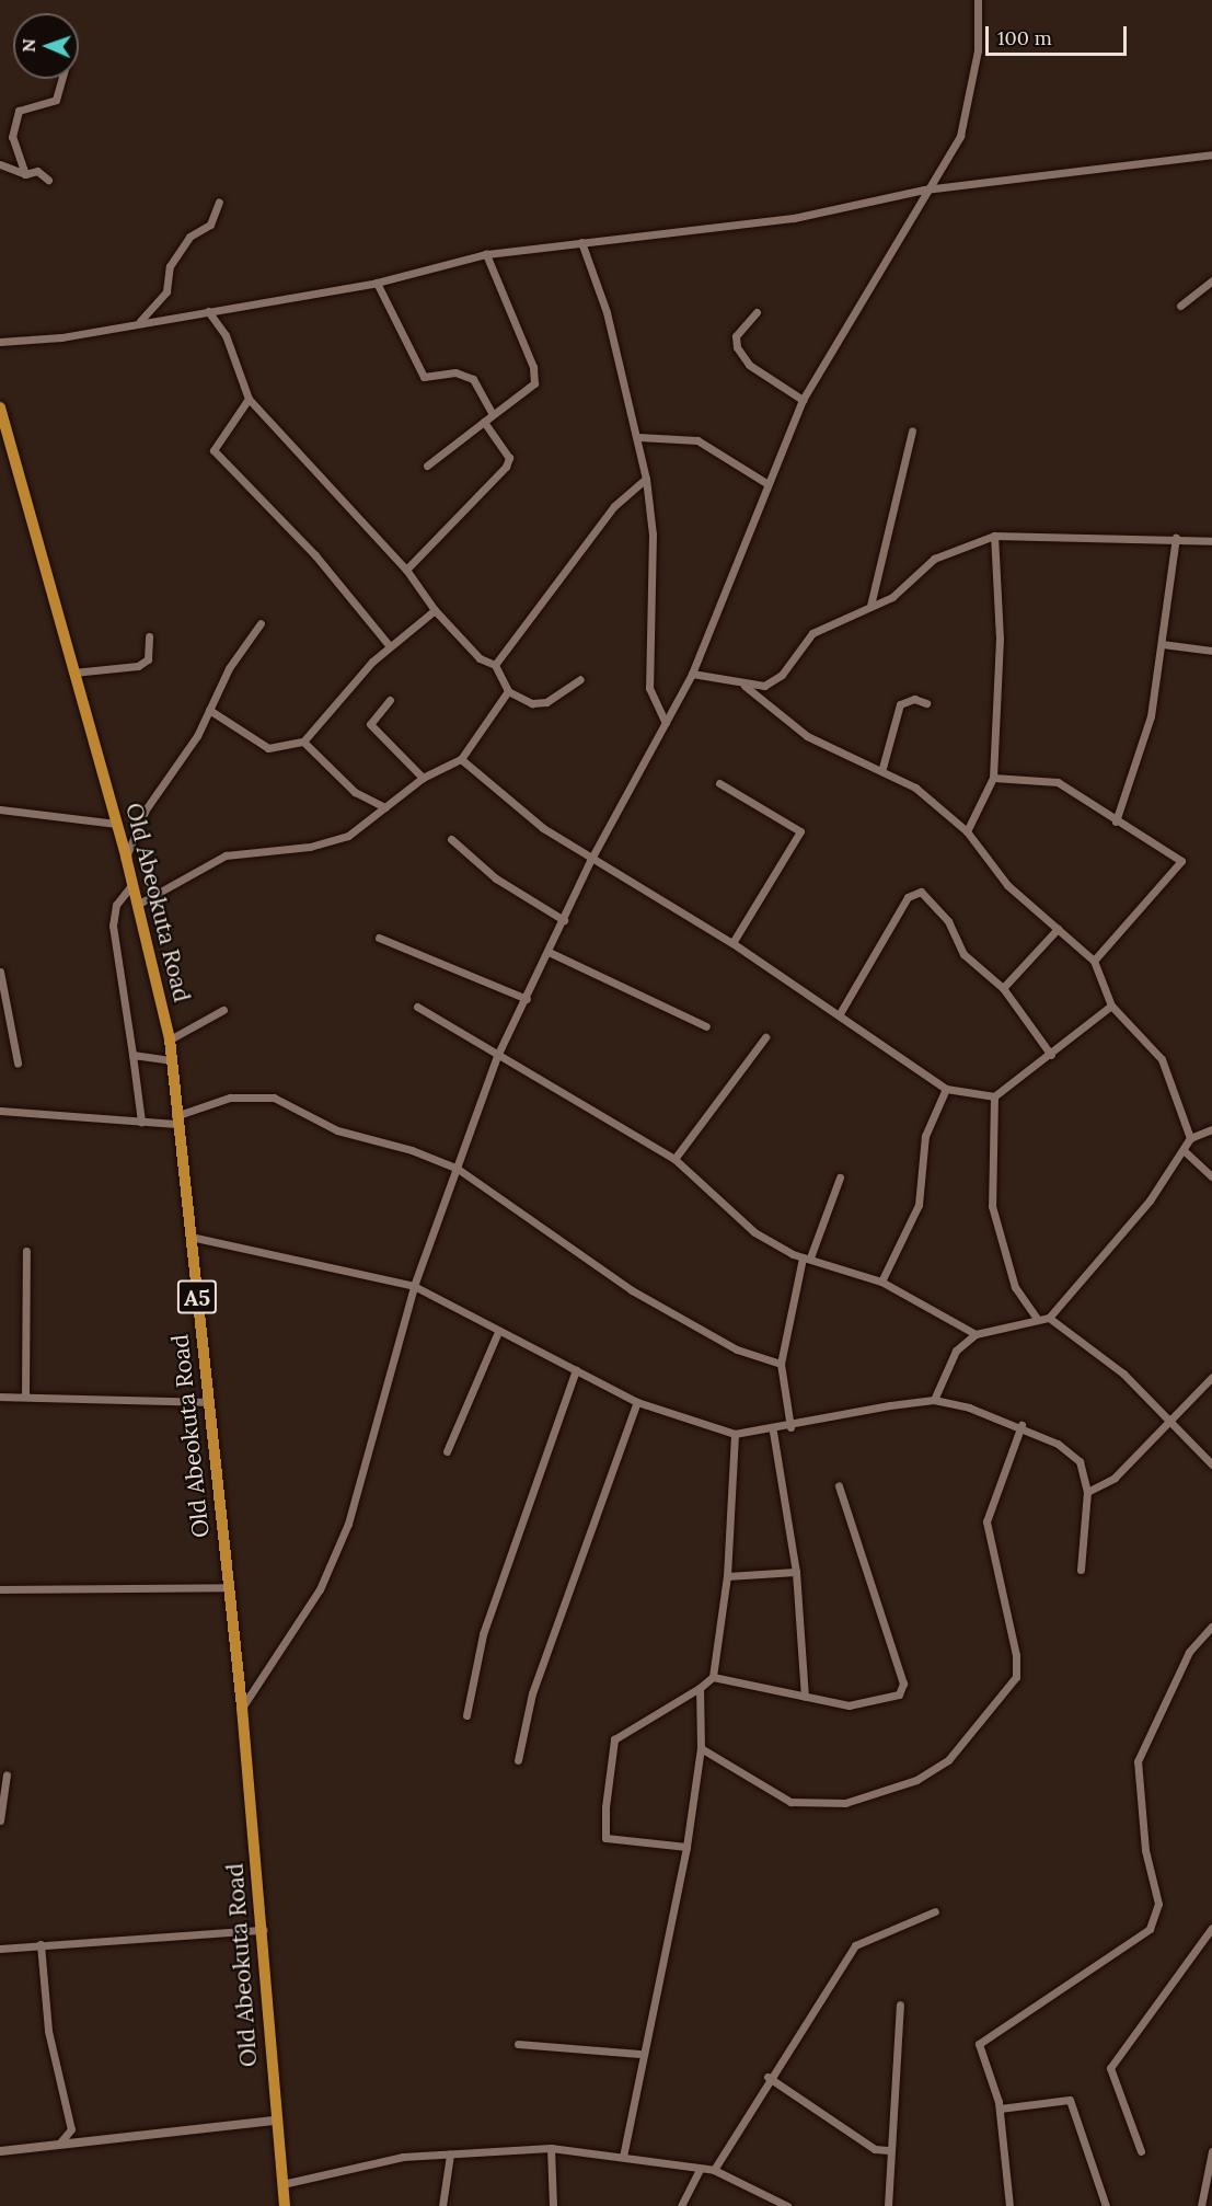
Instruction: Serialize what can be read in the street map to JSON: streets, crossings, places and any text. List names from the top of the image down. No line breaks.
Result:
{"streets":{"highway":["Old Abeokuta Road","A5"]},"scale_bar":"100 m","north":"left"}
